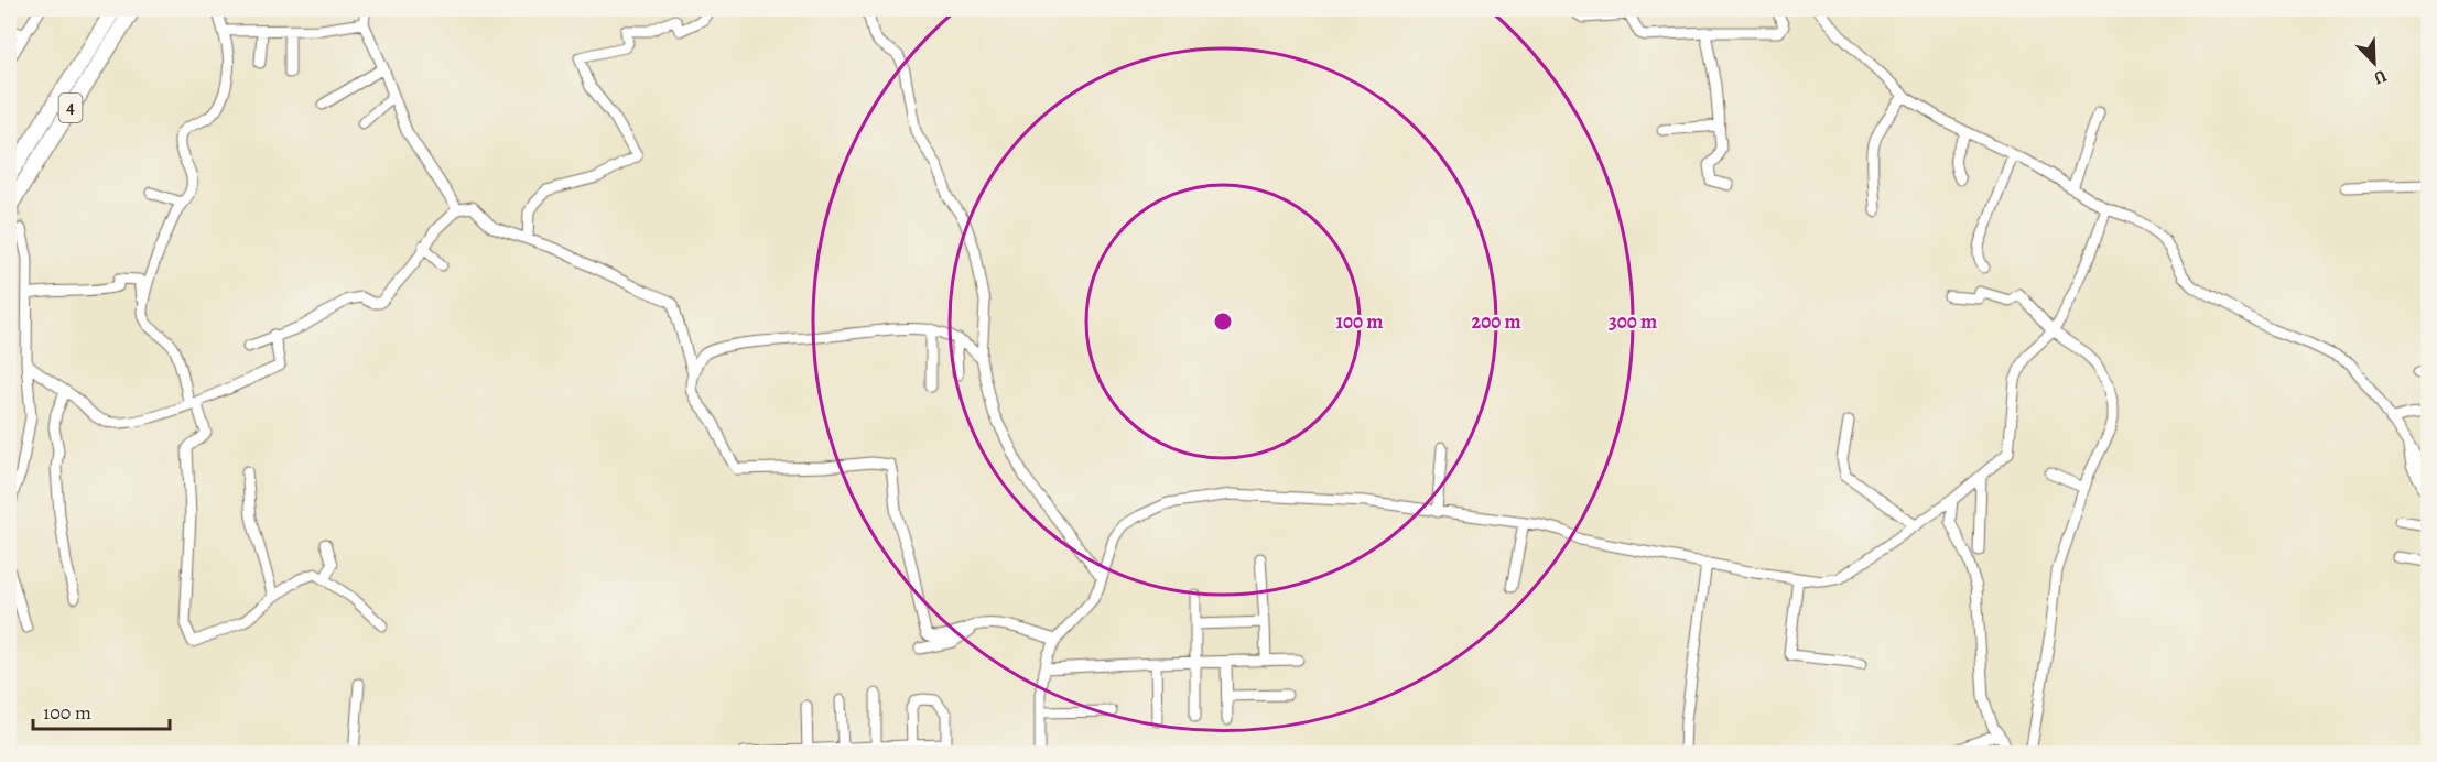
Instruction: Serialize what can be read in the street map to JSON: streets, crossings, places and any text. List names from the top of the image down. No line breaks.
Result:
{"streets":{"highway":["4"]},"scale_bar":"100 m","north":"bottom right","rings":["100 m","200 m","300 m"]}
